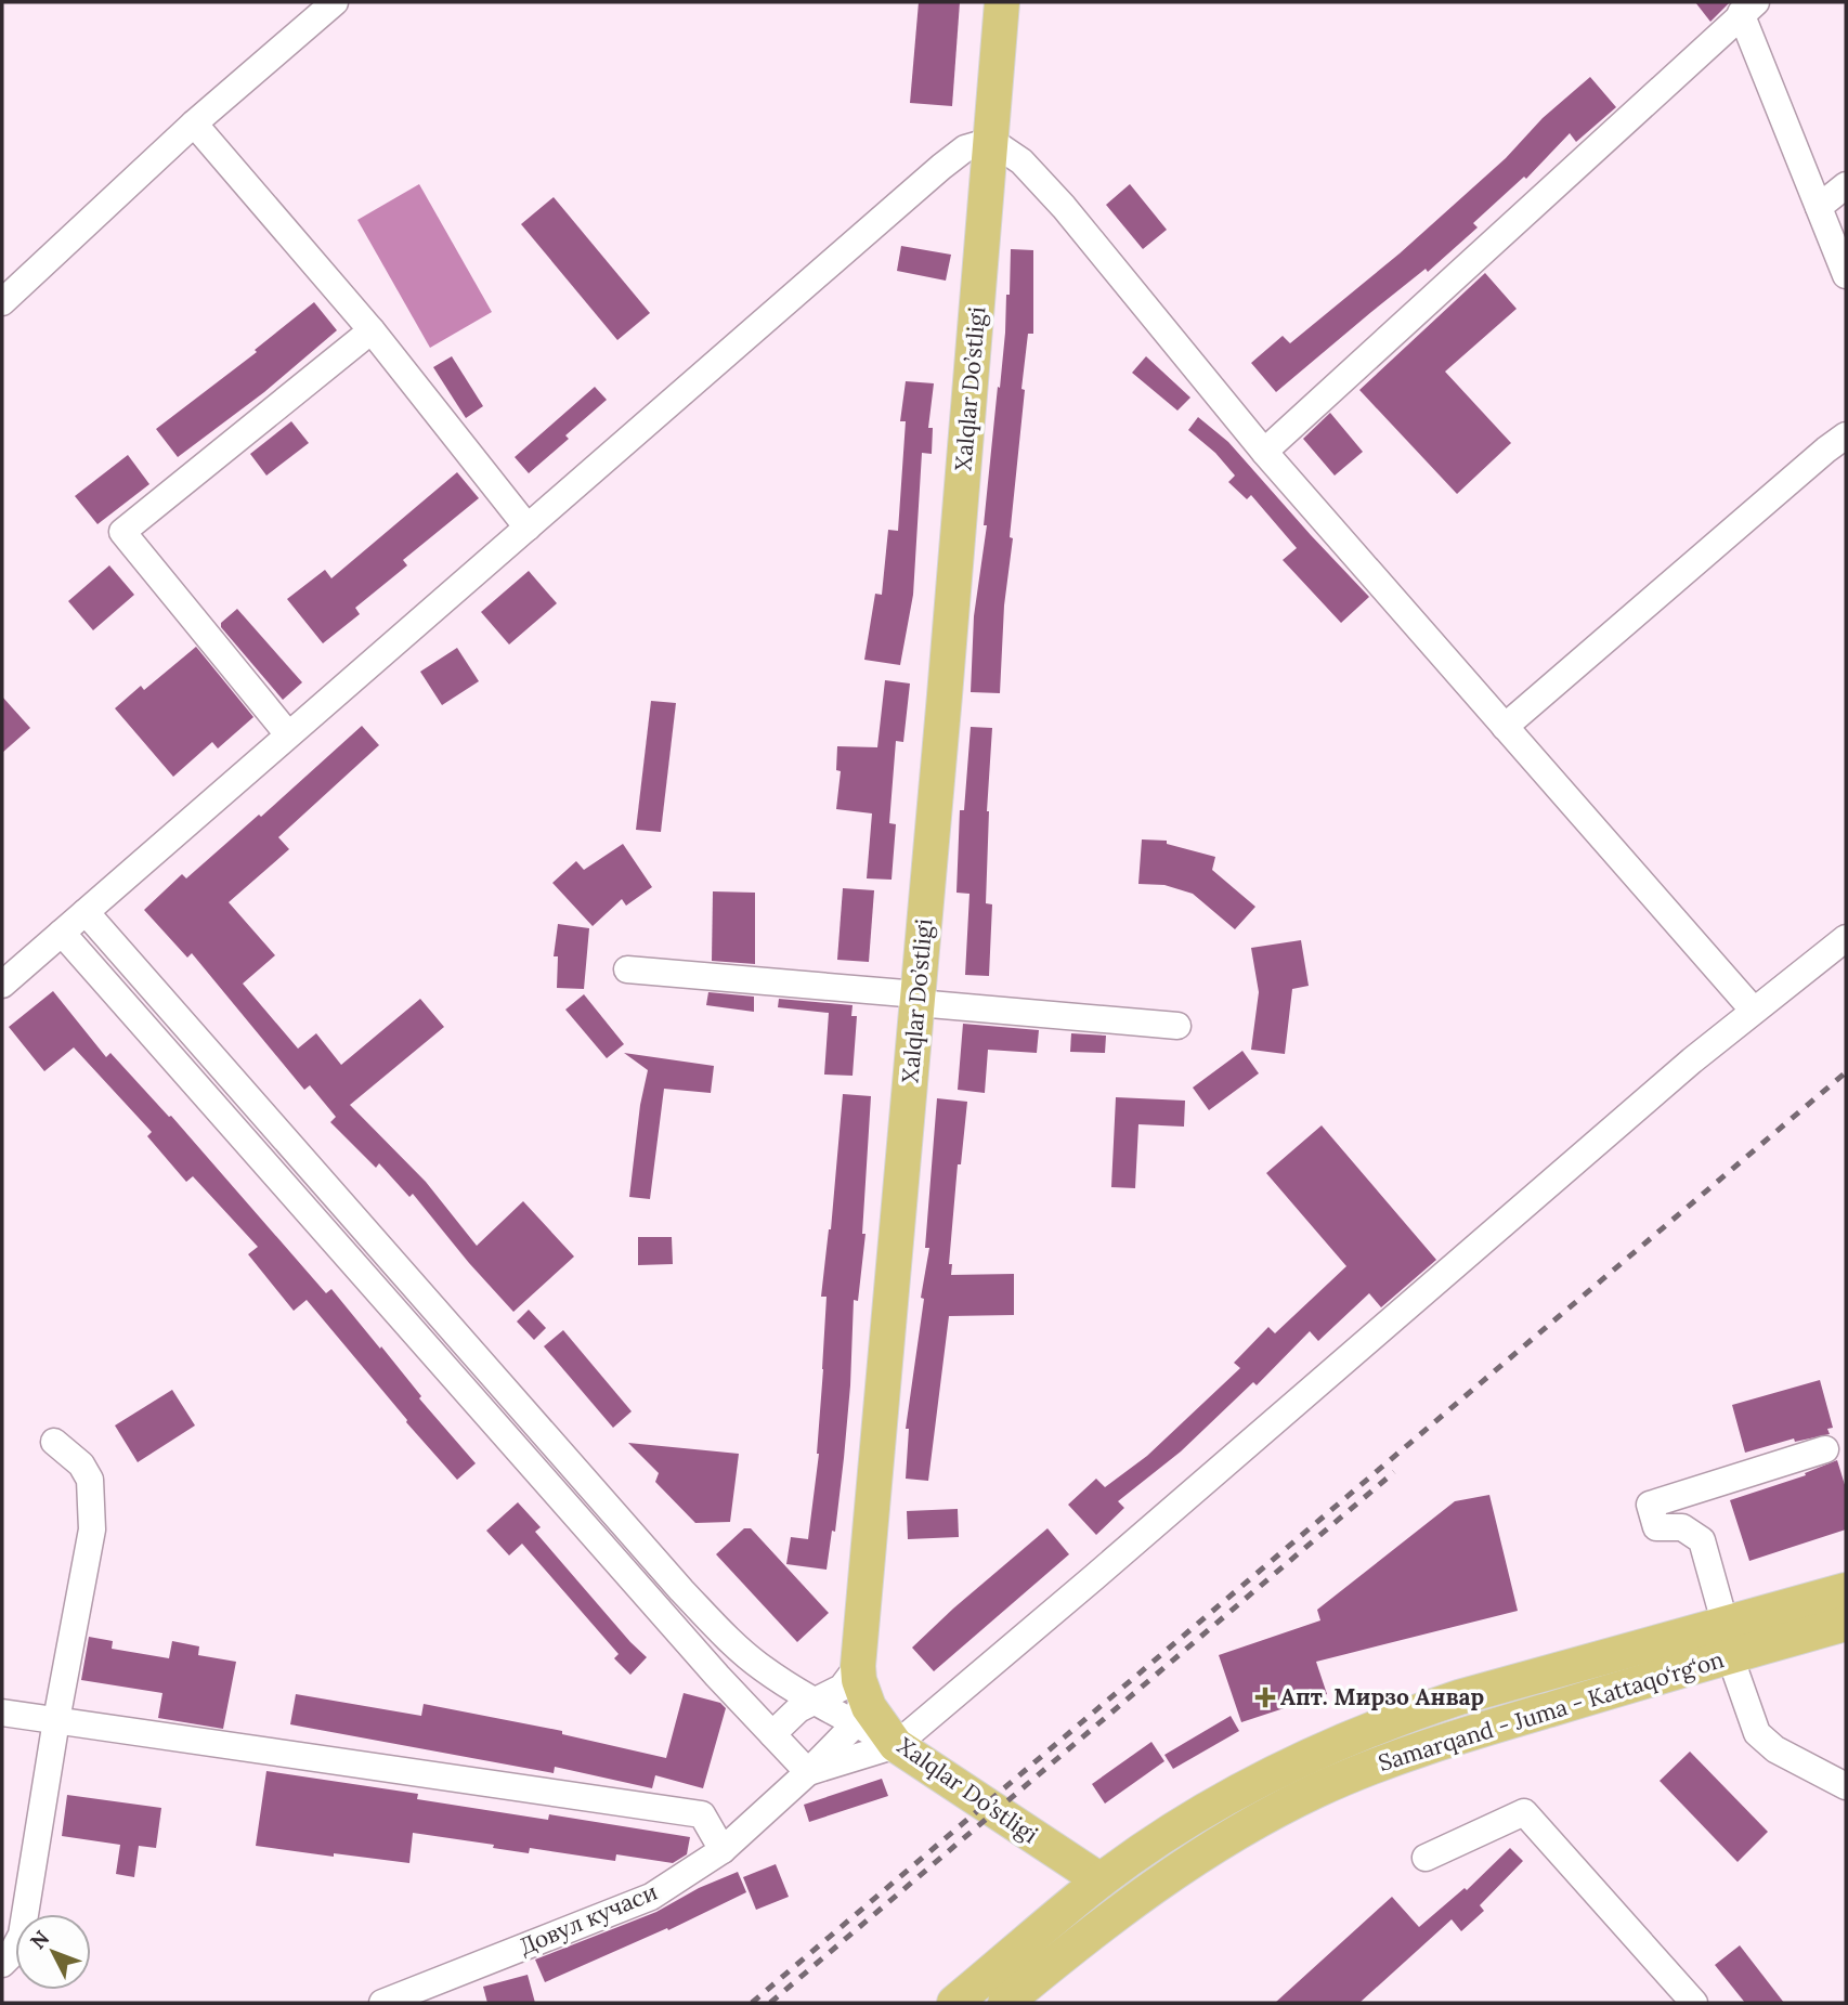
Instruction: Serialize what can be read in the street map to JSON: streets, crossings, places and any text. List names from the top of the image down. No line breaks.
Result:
{"streets":{"main road":["Xalqlar Do’stligi","Samarqand - Juma - Kattaqo‘rg‘on"],"street":["Довул кучаси"]},"crossings":[["Xalqlar Do’stligi","Samarqand - Juma - Kattaqo‘rg‘on"],["Xalqlar Do’stligi","Довул кучаси"]],"places":{"health":["Апт. Мирзо Анвар"]},"north":"top left"}
